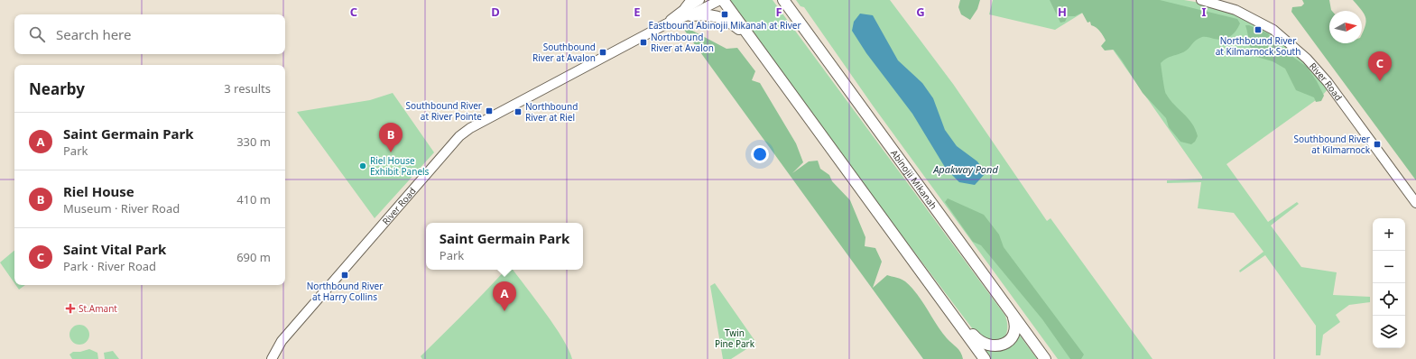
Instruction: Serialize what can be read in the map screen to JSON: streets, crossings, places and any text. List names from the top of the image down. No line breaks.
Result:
{"streets":{"main road":["Abinojii Mikanah"],"street":["River Road"]},"water":["Apakway Pond"],"parks":["Twin Pine Park"],"places":{"transit":["Eastbound Abinojii Mikanah at River","Northbound River at Kilmarnock South","Northbound River at Avalon","Southbound River at Avalon","Southbound River at River Pointe","Northbound River at Riel","Southbound River at Kilmarnock","Northbound River at Harry Collins"],"other":["Riel House Exhibit Panels"],"health":["St.Amant"]},"north":"right","page":{"search":"Search here","pins":["C","B","A"],"heading":["Nearby","3 results"],"list":[{"mark":"A","name":"Saint Germain Park","note":"Park","value":"330 m"},{"mark":"B","name":"Riel House","note":"Museum · River Road","value":"410 m"},{"mark":"C","name":"Saint Vital Park","note":"Park · River Road","value":"690 m"}],"map_buttons":["+","−"],"popup":["Saint Germain Park","Park"]},"grid":{"columns":["C","D","E","F","G","H","I"]}}
